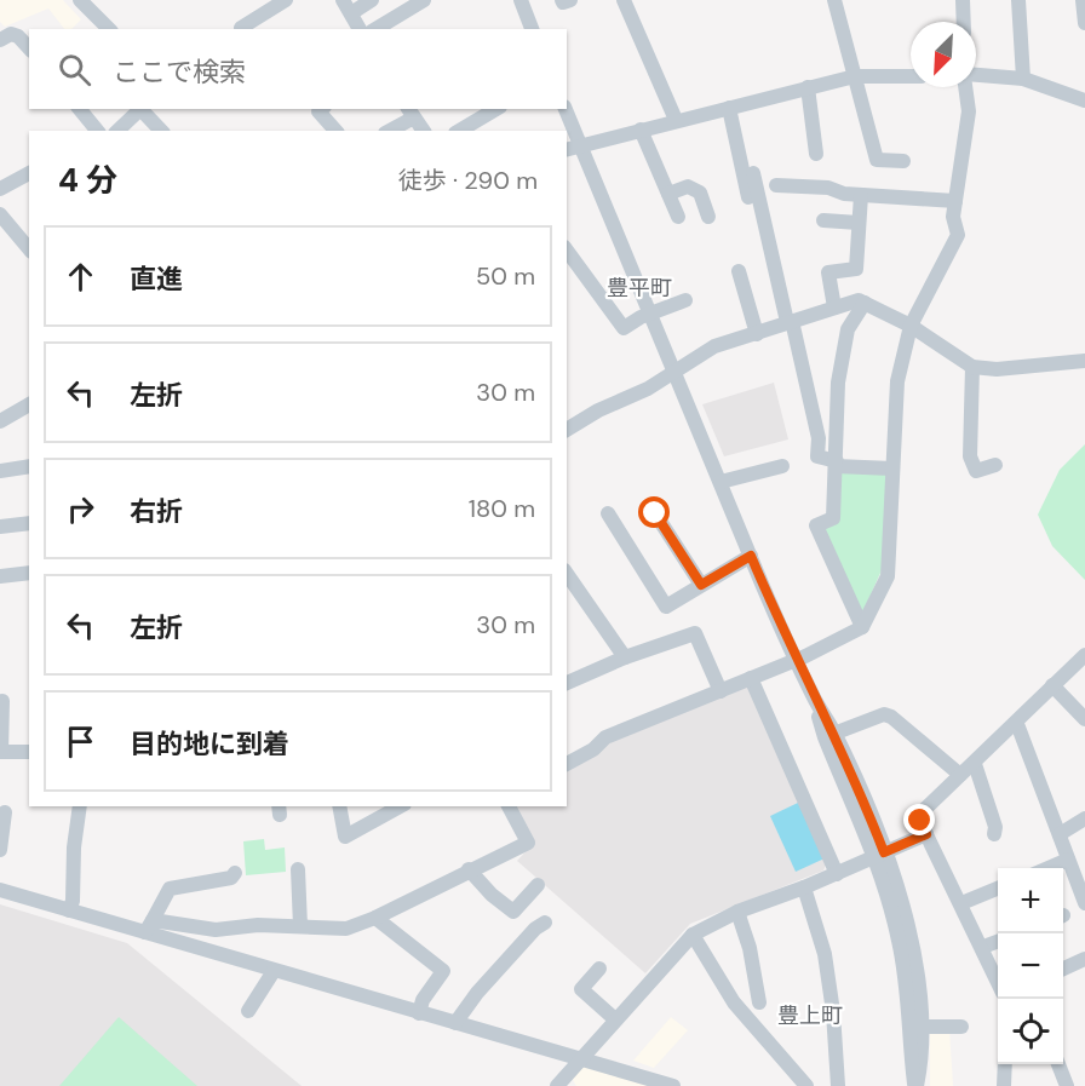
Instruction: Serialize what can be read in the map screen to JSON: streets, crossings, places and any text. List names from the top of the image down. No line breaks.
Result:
{"districts":["豊平町","豊上町"],"north":"bottom left","page":{"search":"ここで検索","heading":["4 分","徒歩 · 290 m"],"list":[["直進","50 m"],["左折","30 m"],["右折","180 m"],["左折","30 m"],"目的地に到着"],"map_buttons":["+","−"]}}
